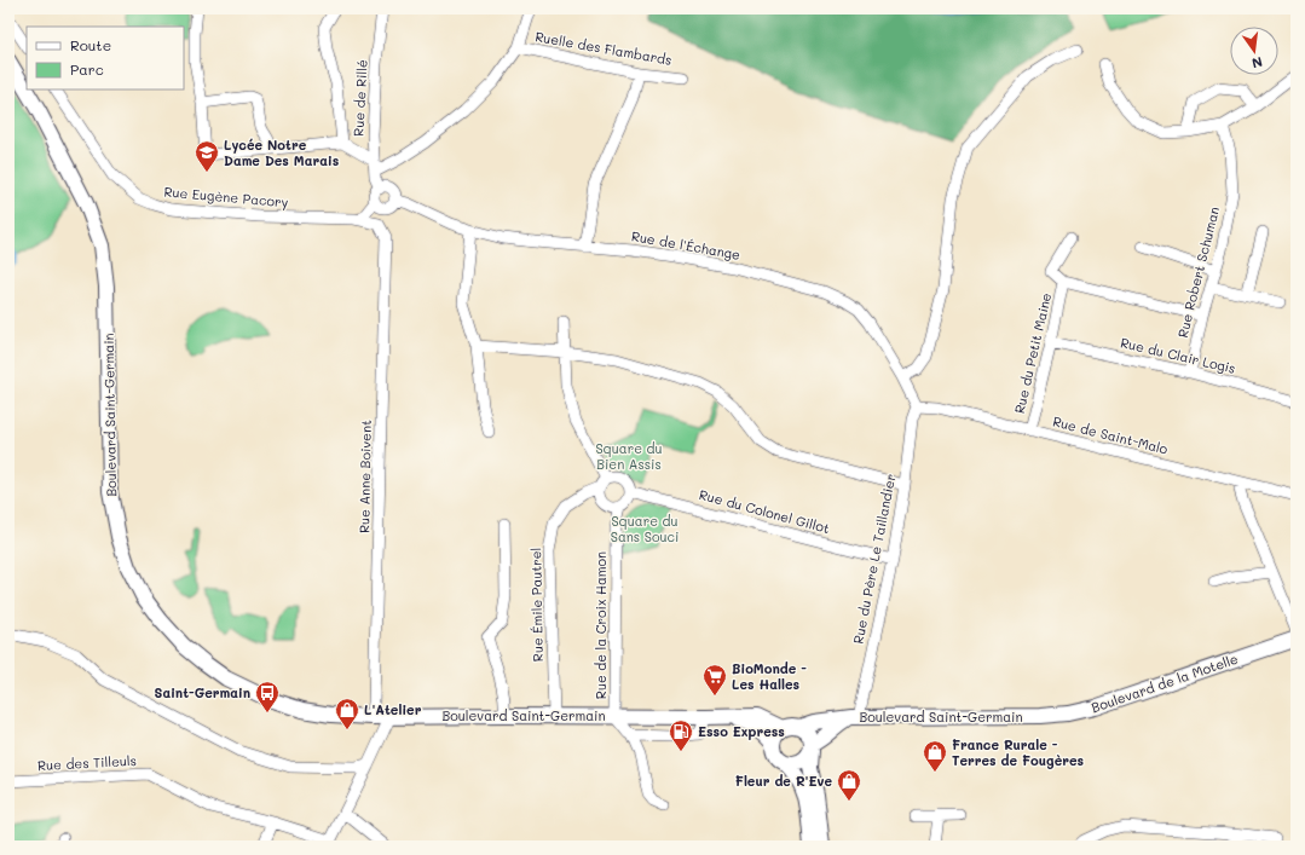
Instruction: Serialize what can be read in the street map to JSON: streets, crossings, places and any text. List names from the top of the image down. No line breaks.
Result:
{"streets":{"main road":["Boulevard Saint-Germain","Boulevard de la Motelle"],"street":["Ruelle des Flambards","Rue de Rillé","Rue Eugène Pacory","Rue de l'Échange","Rue Robert Schuman","Rue du Petit Maine","Rue du Clair Logis","Rue de Saint-Malo","Rue Anne Boivent","Rue du Colonel Gillot","Rue du Père Le Taillandier","Rue Émile Pautrel","Rue de la Croix Hamon","Rue des Tilleuls"]},"crossings":[["Rue de Rillé","Rue de l'Échange"],["Rue Eugène Pacory","Rue Anne Boivent"],["Rue de l'Échange","Rue de Saint-Malo"],["Rue de l'Échange","Rue du Père Le Taillandier"],["Rue Robert Schuman","Rue du Petit Maine"],["Rue Robert Schuman","Rue du Clair Logis"],["Rue du Petit Maine","Rue du Clair Logis"],["Rue du Petit Maine","Rue de Saint-Malo"],["Boulevard Saint-Germain","Rue Anne Boivent"],["Boulevard Saint-Germain","Rue du Père Le Taillandier"],["Boulevard Saint-Germain","Rue Émile Pautrel"],["Boulevard Saint-Germain","Rue de la Croix Hamon"],["Boulevard Saint-Germain","Boulevard de la Motelle"],["Rue de Saint-Malo","Rue du Père Le Taillandier"],["Rue du Colonel Gillot","Rue du Père Le Taillandier"],["Rue du Colonel Gillot","Rue Émile Pautrel"],["Rue du Colonel Gillot","Rue de la Croix Hamon"],["Rue Émile Pautrel","Rue de la Croix Hamon"]],"parks":["Square du Bien Assis","Square du Sans Souci"],"places":{"school or university":["Lycée Notre Dame Des Marais"],"supermarket":["BioMonde - Les Halles"],"bus stop":["Saint-Germain"],"shop":["L'Atelier","France Rurale - Terres de Fougères","Fleur de R'Eve"],"fuel station":["Esso Express"]},"legend":["Route","Parc"],"north":"bottom"}
